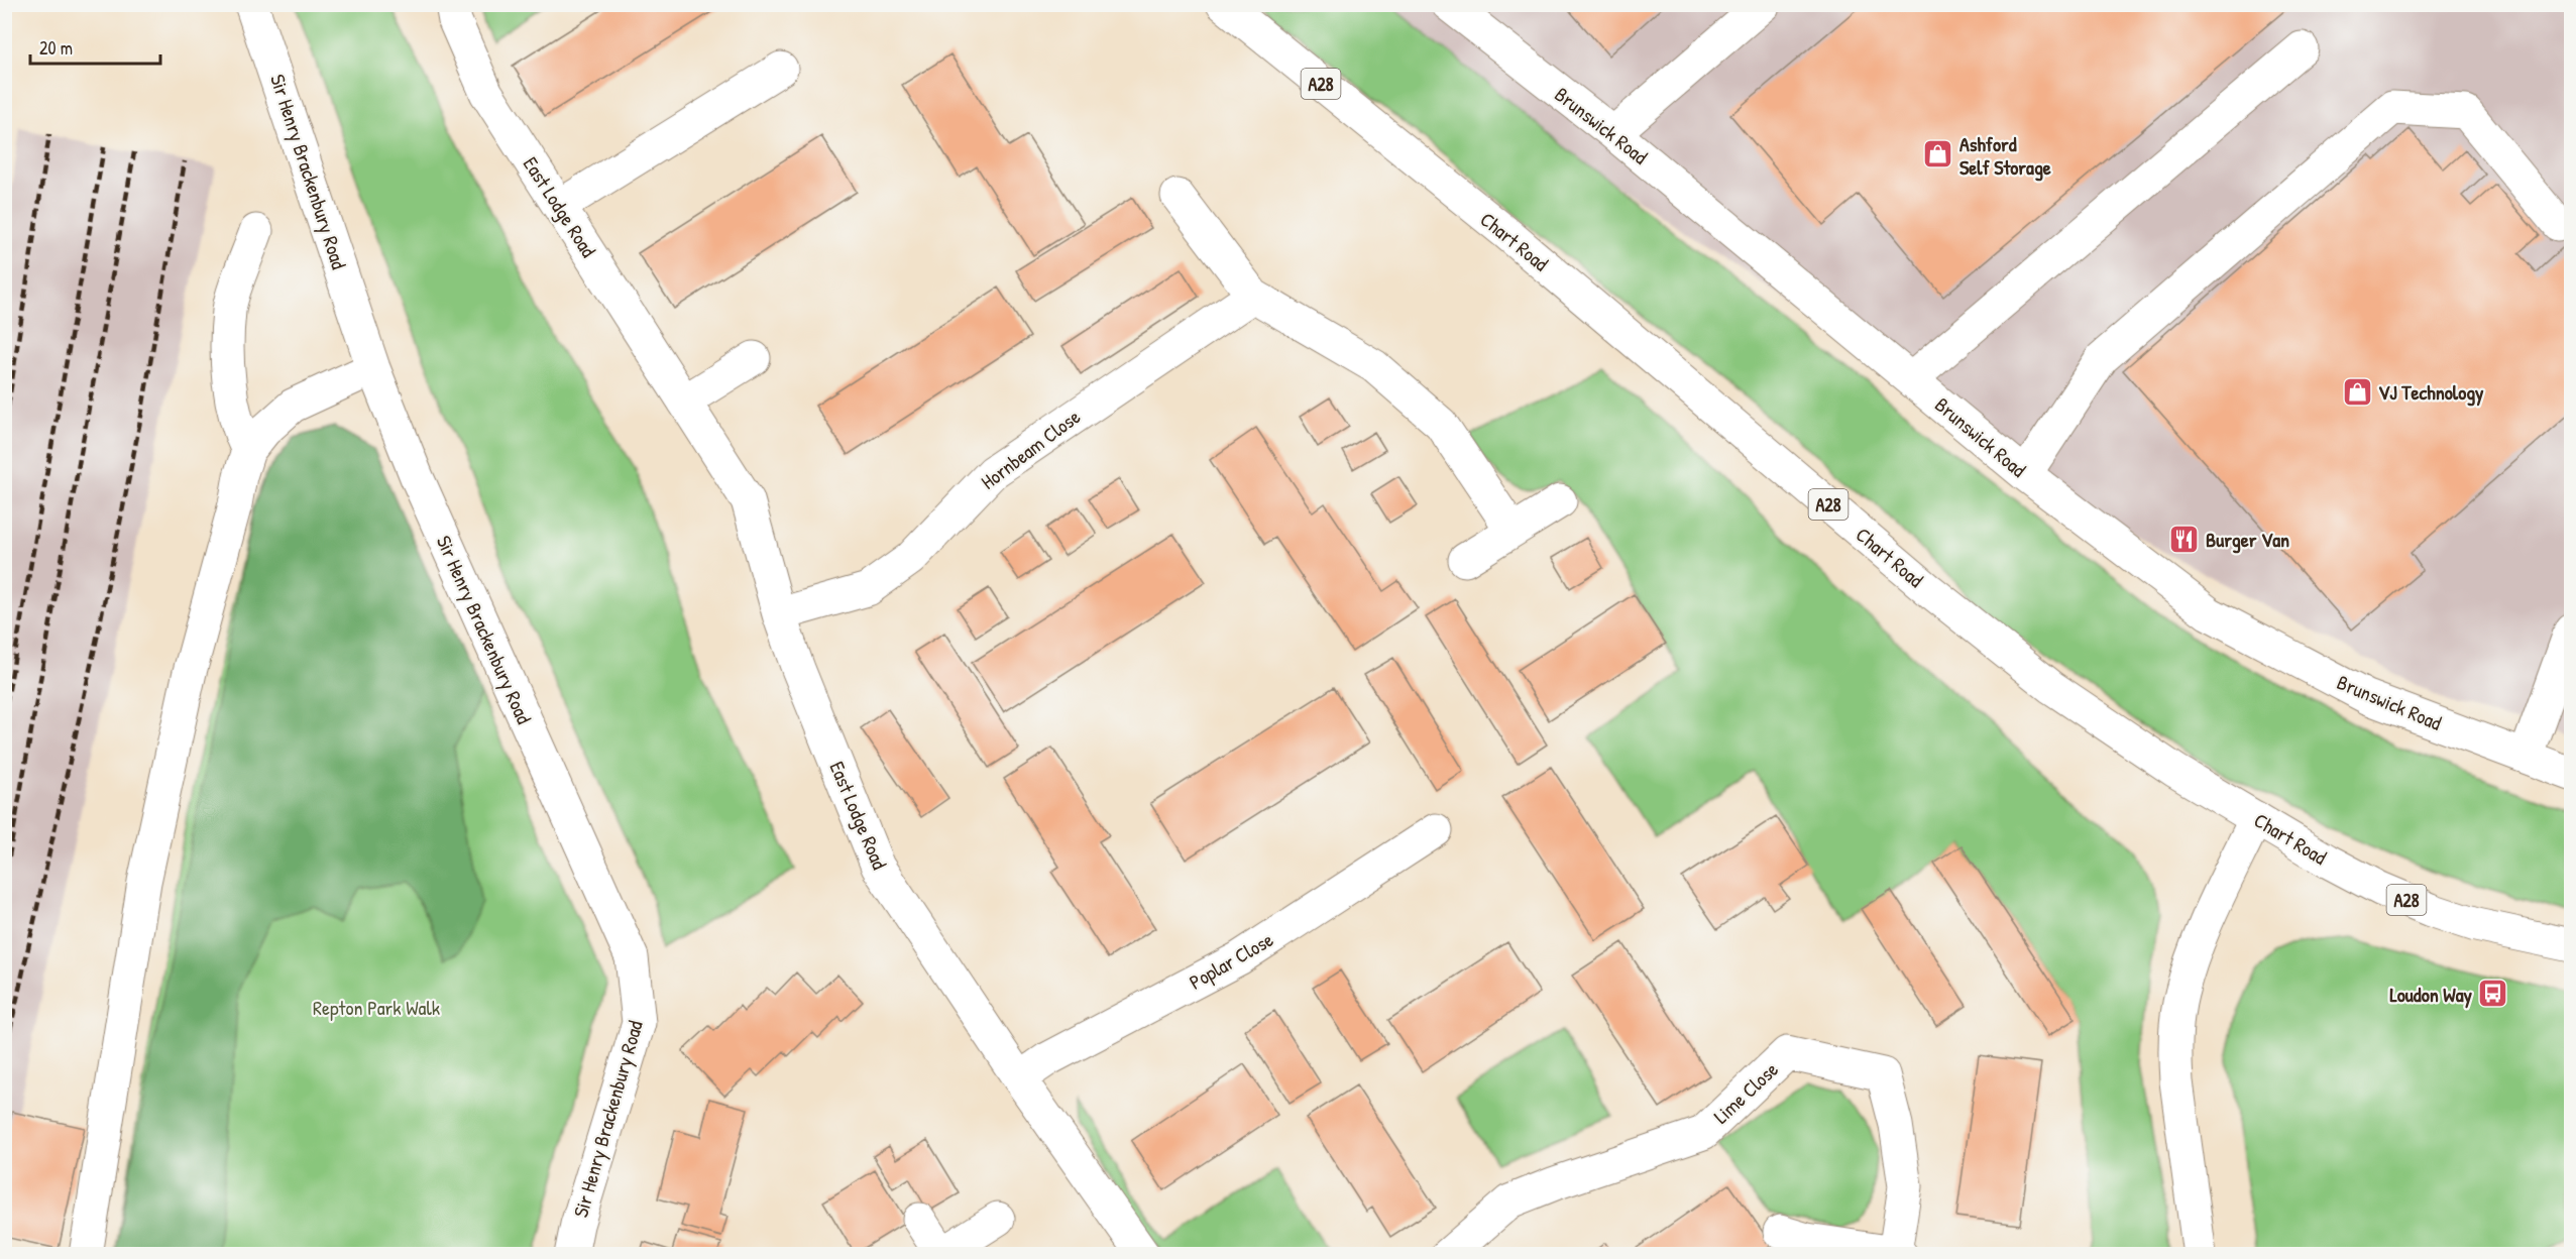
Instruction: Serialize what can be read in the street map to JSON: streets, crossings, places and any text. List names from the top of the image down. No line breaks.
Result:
{"streets":{"street":["A28","Brunswick Road","Sir Henry Brackenbury Road","East Lodge Road","Chart Road","Hornbeam Close","Poplar Close","Lime Close"]},"crossings":[["East Lodge Road","Hornbeam Close"],["East Lodge Road","Poplar Close"]],"parks":["Repton Park Walk"],"places":{"shop":["Ashford Self Storage","VJ Technology"],"restaurant":["Burger Van"],"bus stop":["Loudon Way"]},"scale_bar":"20 m"}
